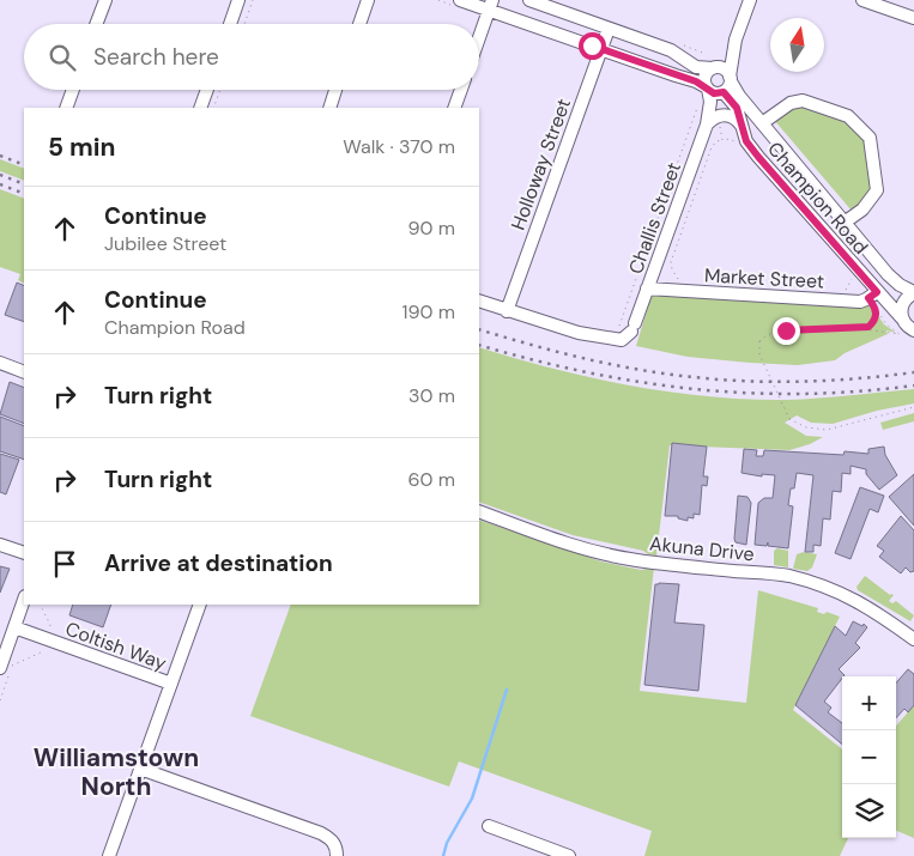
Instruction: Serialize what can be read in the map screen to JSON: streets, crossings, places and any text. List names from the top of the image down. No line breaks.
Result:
{"streets":{"street":["Holloway Street","Champion Road","Challis Street","Market Street","Akuna Drive","Coltish Way"]},"crossings":[["Holloway Street","Challis Street"],["Champion Road","Challis Street"],["Champion Road","Market Street"],["Challis Street","Market Street"]],"districts":["Williamstown North"],"north":"top","page":{"search":"Search here","heading":["5 min","Walk · 370 m"],"list":[["Continue","Jubilee Street","90 m"],["Continue","Champion Road","190 m"],["Turn right","30 m"],["Turn right","60 m"],"Arrive at destination"],"map_buttons":["+","−"]}}
